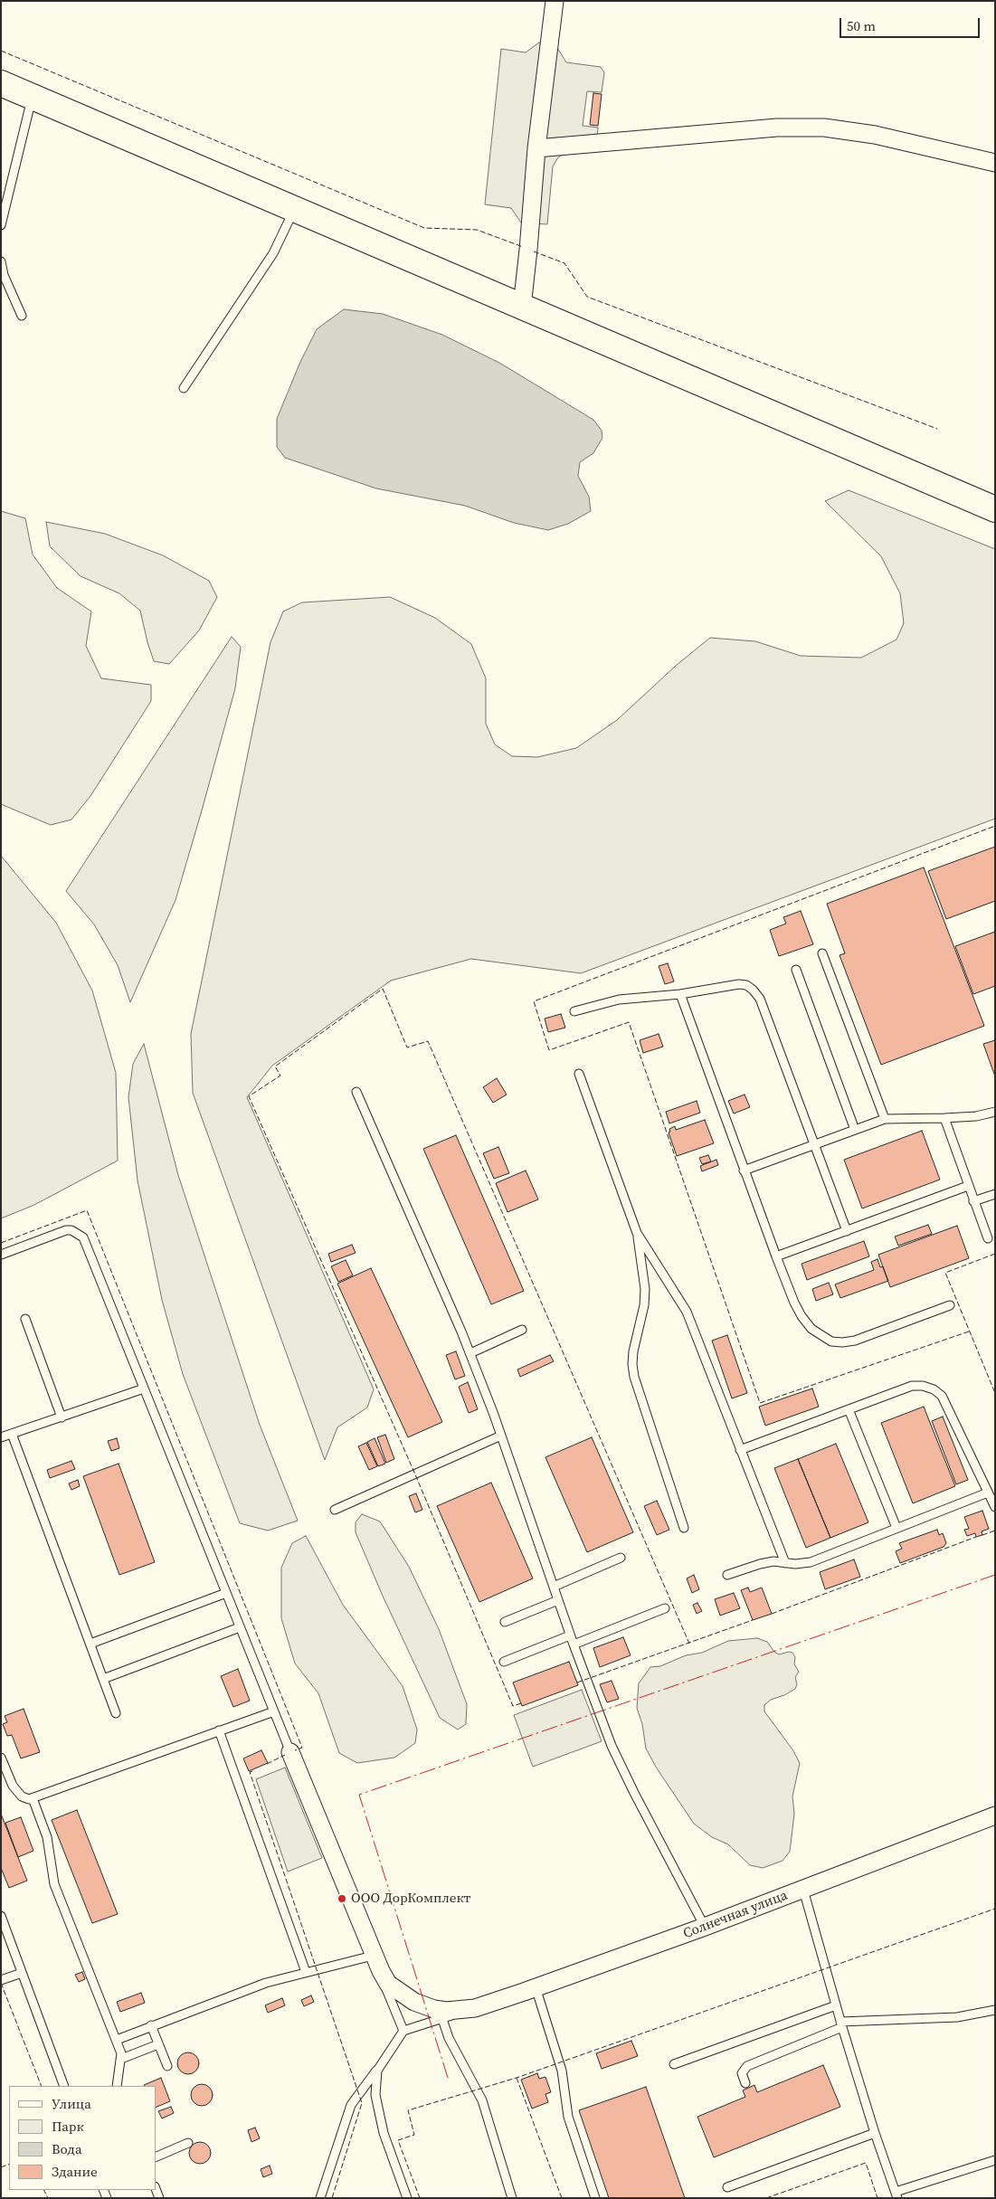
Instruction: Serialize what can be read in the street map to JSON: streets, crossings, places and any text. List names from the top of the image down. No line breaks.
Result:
{"streets":{"street":["Солнечная улица"]},"places":["ООО ДорКомплект"],"legend":["Улица","Парк","Вода","Здание"],"scale_bar":"50 m"}
